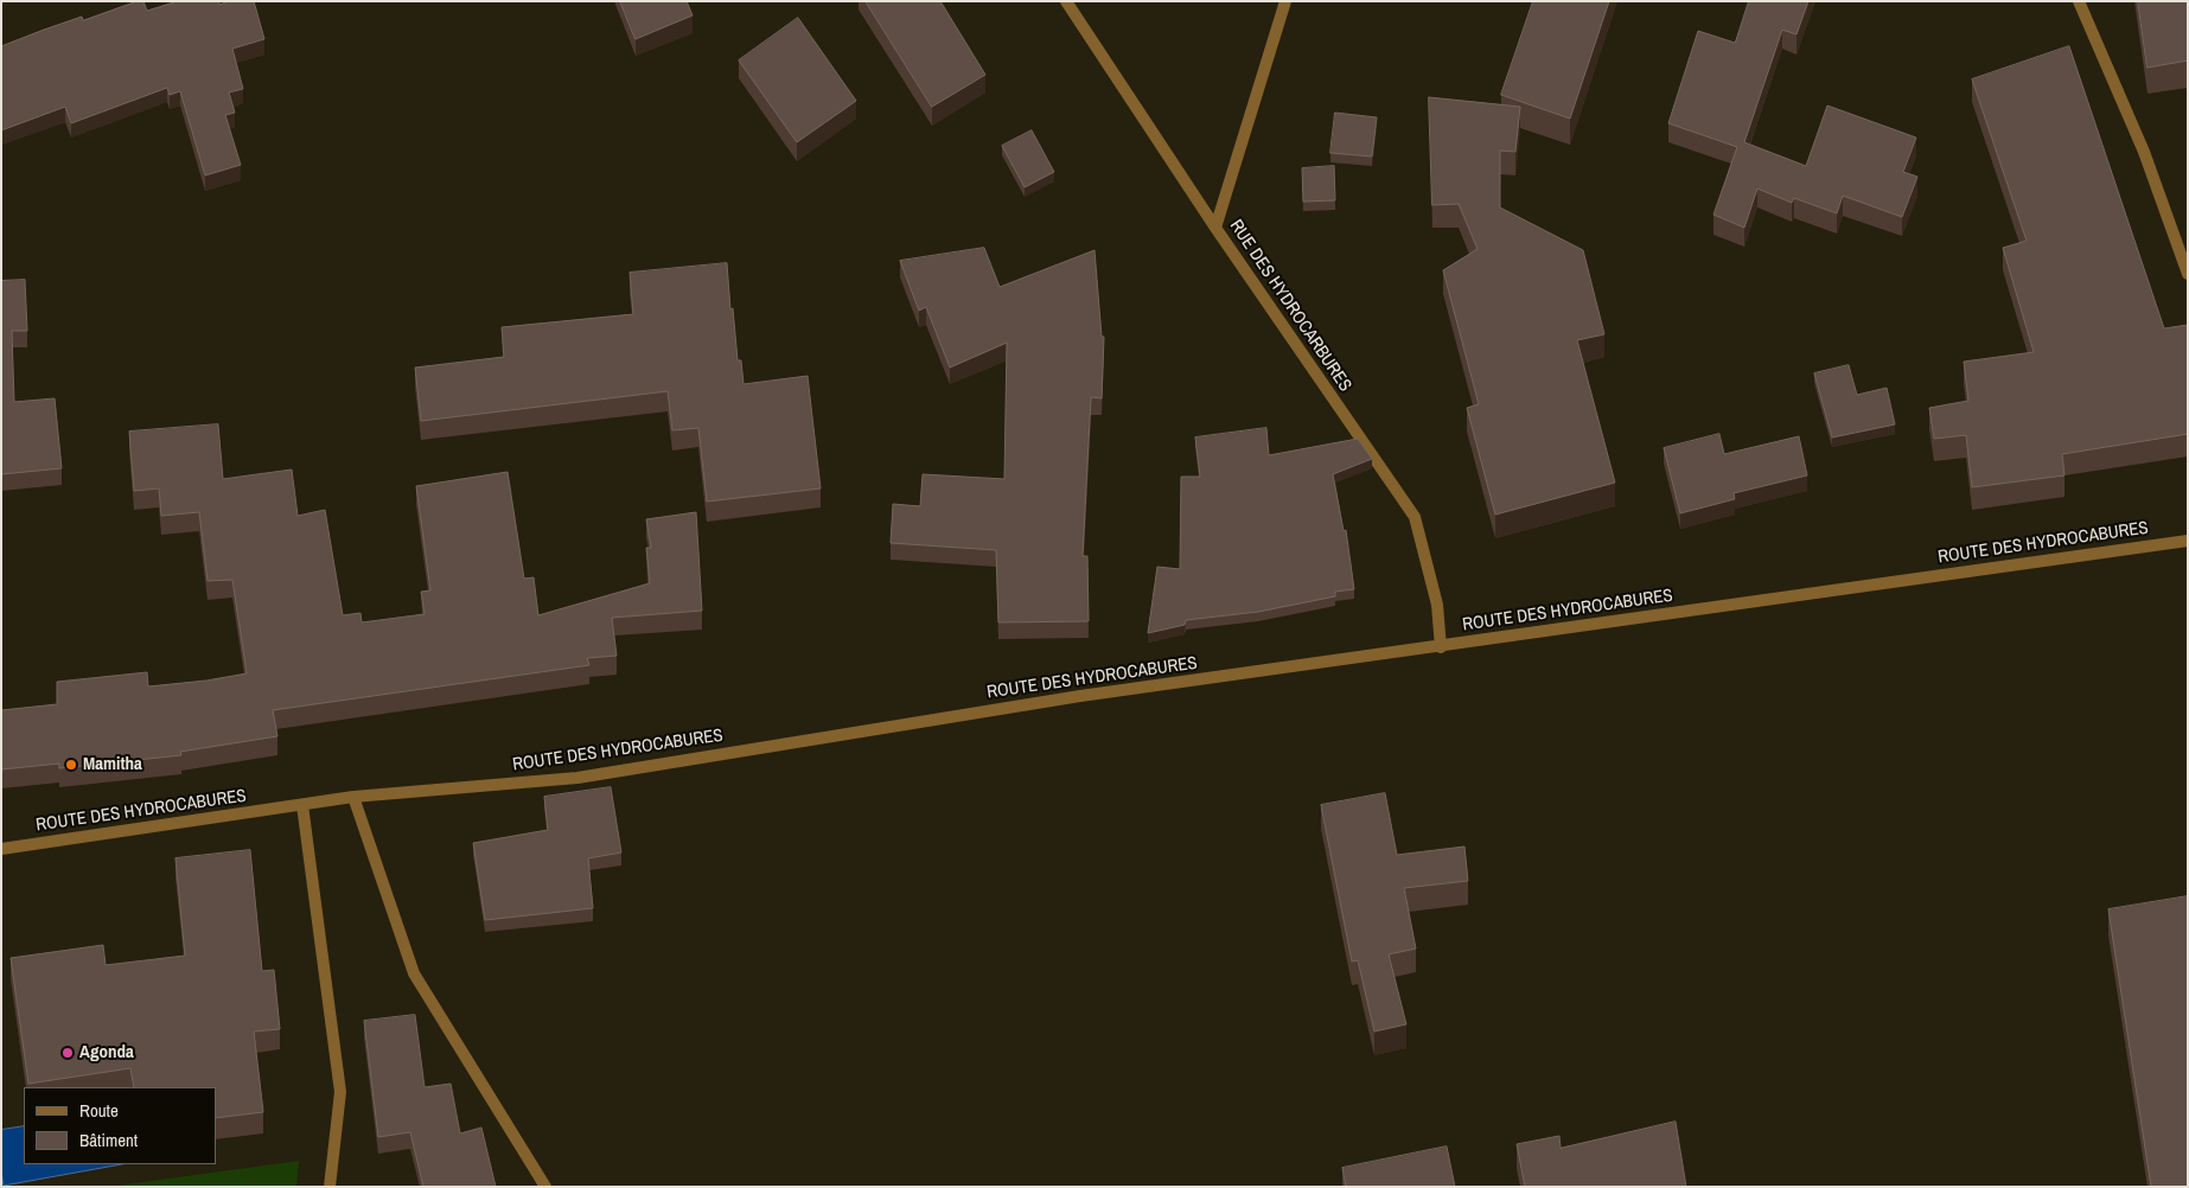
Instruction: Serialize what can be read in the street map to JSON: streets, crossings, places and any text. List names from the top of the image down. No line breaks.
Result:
{"streets":{"street":["RUE DES HYDROCARBURES","ROUTE DES HYDROCABURES"]},"crossings":[["RUE DES HYDROCARBURES","ROUTE DES HYDROCABURES"]],"places":["Mamitha","Agonda"],"legend":["Route","Bâtiment"]}
